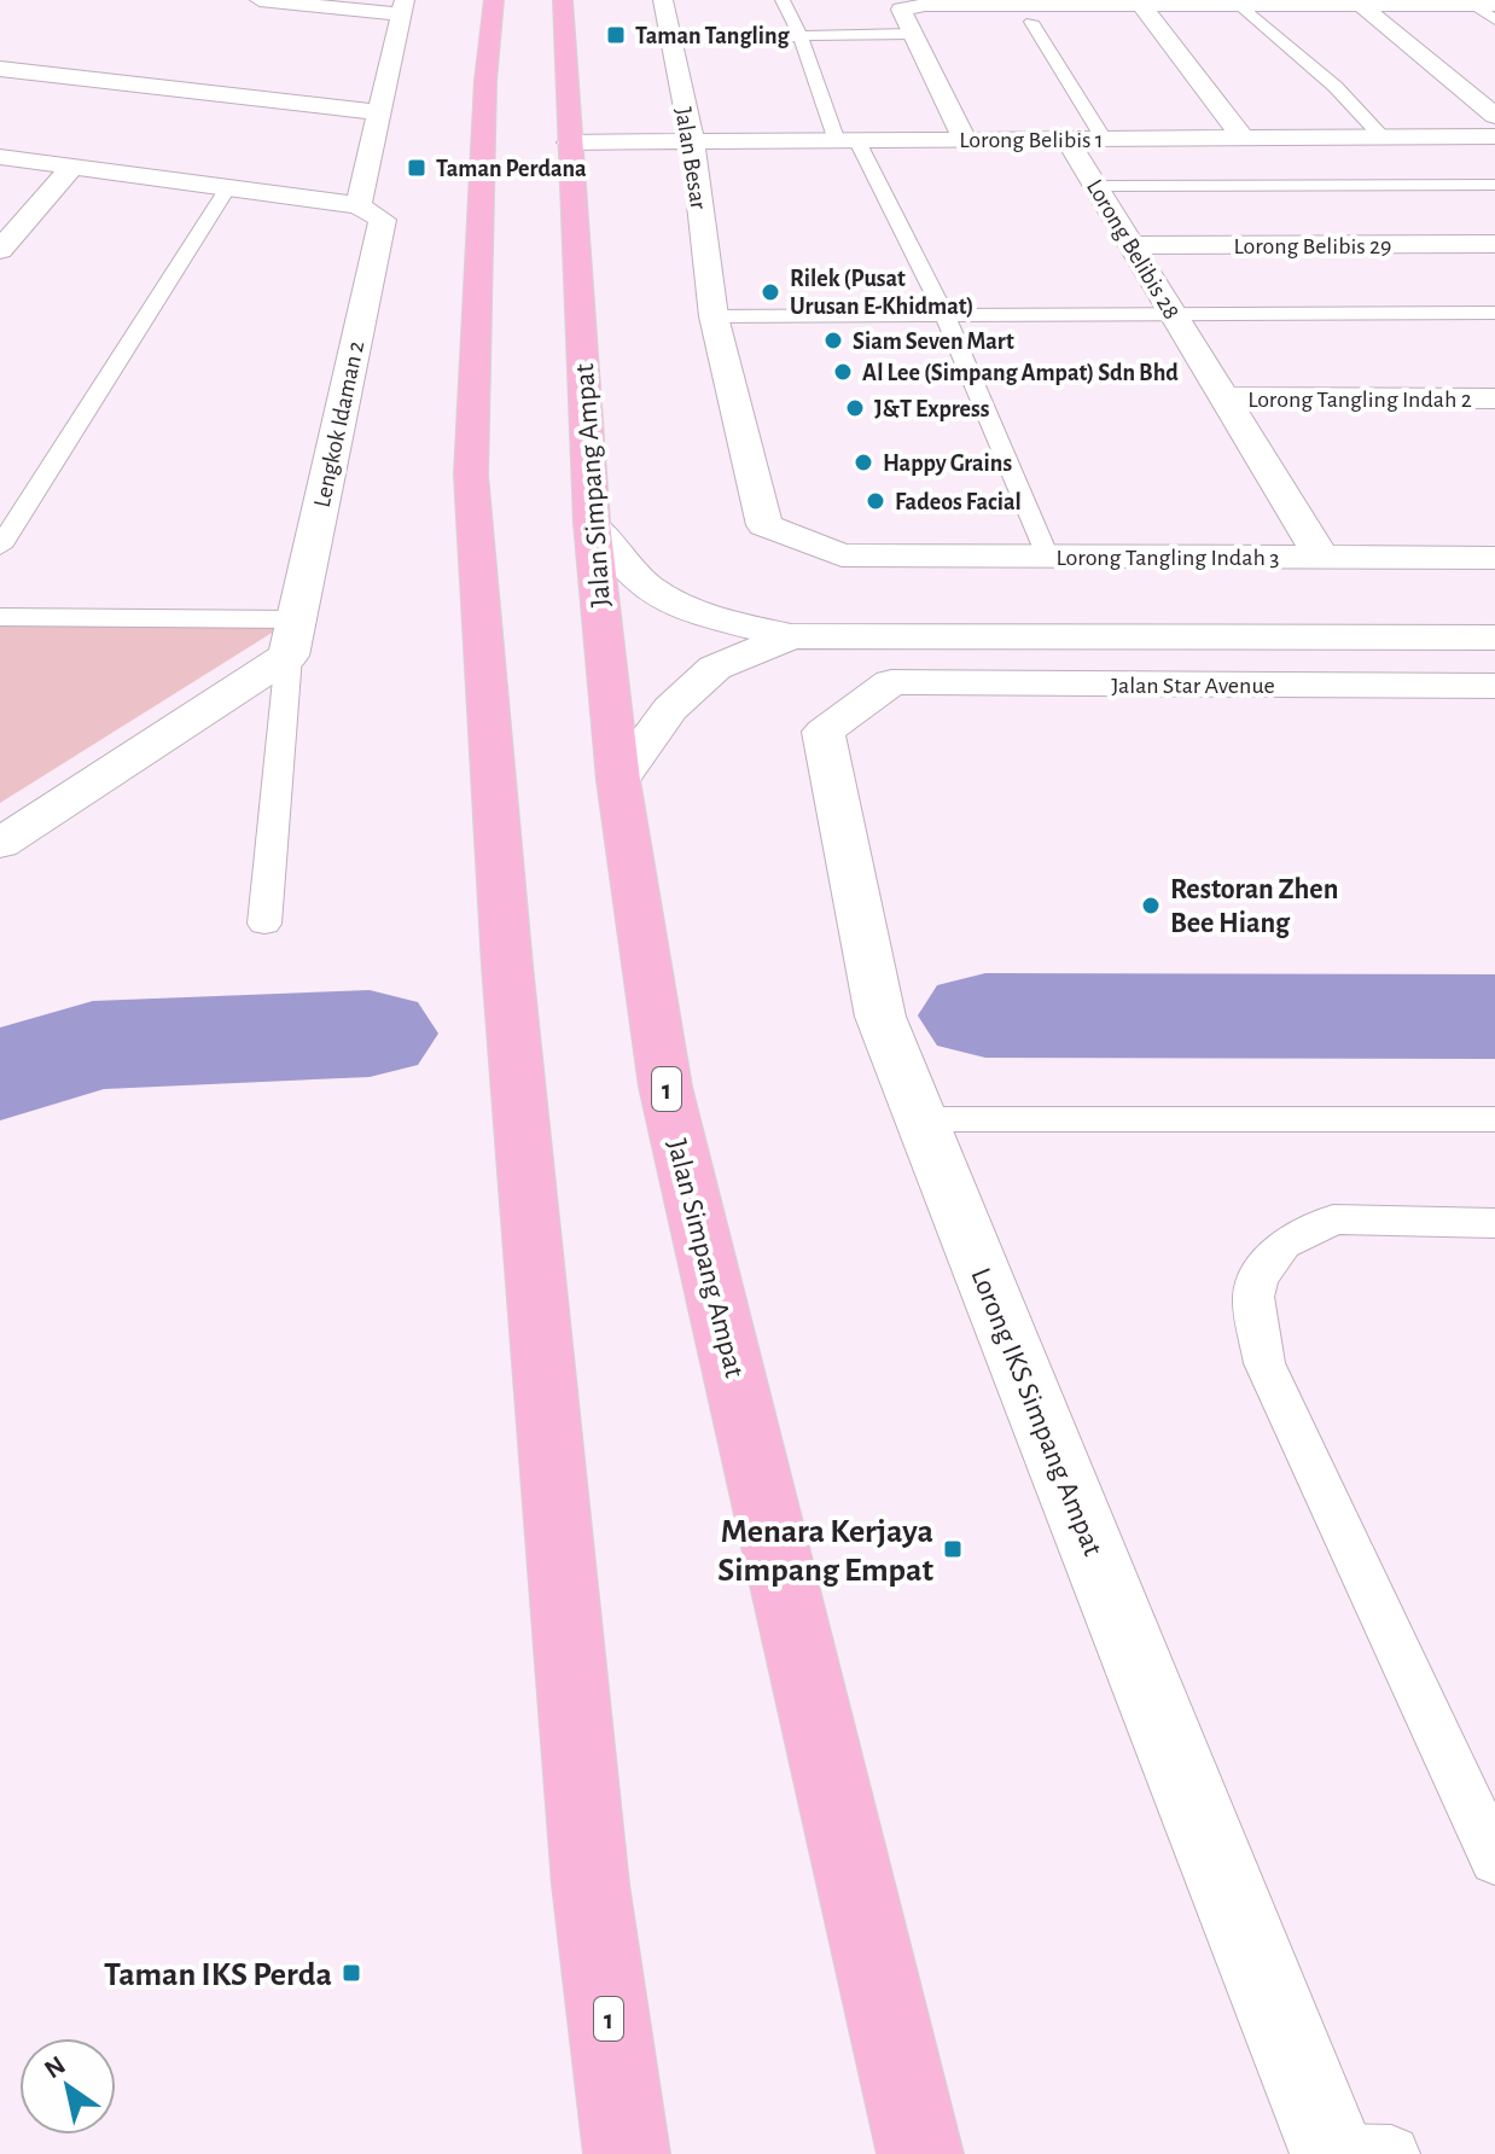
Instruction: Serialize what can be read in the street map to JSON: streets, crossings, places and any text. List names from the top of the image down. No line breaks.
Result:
{"streets":{"highway":["Jalan Simpang Ampat","1"],"street":["Lorong Belibis 1","Jalan Besar","Lorong Belibis 29","Lorong Belibis 28","Lorong Tangling Indah 2","Lengkok Idaman 2","Lorong Tangling Indah 3","Jalan Star Avenue","Lorong IKS Simpang Ampat"]},"crossings":[["Lorong Belibis 1","Jalan Besar"],["Lorong Belibis 1","Lorong Belibis 28"],["Lorong Belibis 1","Jalan Simpang Ampat"],["Jalan Besar","Lorong Tangling Indah 3"],["Lorong Belibis 29","Lorong Belibis 28"],["Lorong Belibis 28","Lorong Tangling Indah 2"],["Lorong Belibis 28","Lorong Tangling Indah 3"],["Jalan Star Avenue","Lorong IKS Simpang Ampat"]],"places":{"transit":["Taman Tangling","Taman Perdana","Menara Kerjaya Simpang Empat","Taman IKS Perda"],"other":["Rilek (Pusat Urusan E-Khidmat)","Siam Seven Mart","Al Lee (Simpang Ampat) Sdn Bhd","J&T Express","Happy Grains","Fadeos Facial","Restoran Zhen Bee Hiang"]},"north":"top left"}
